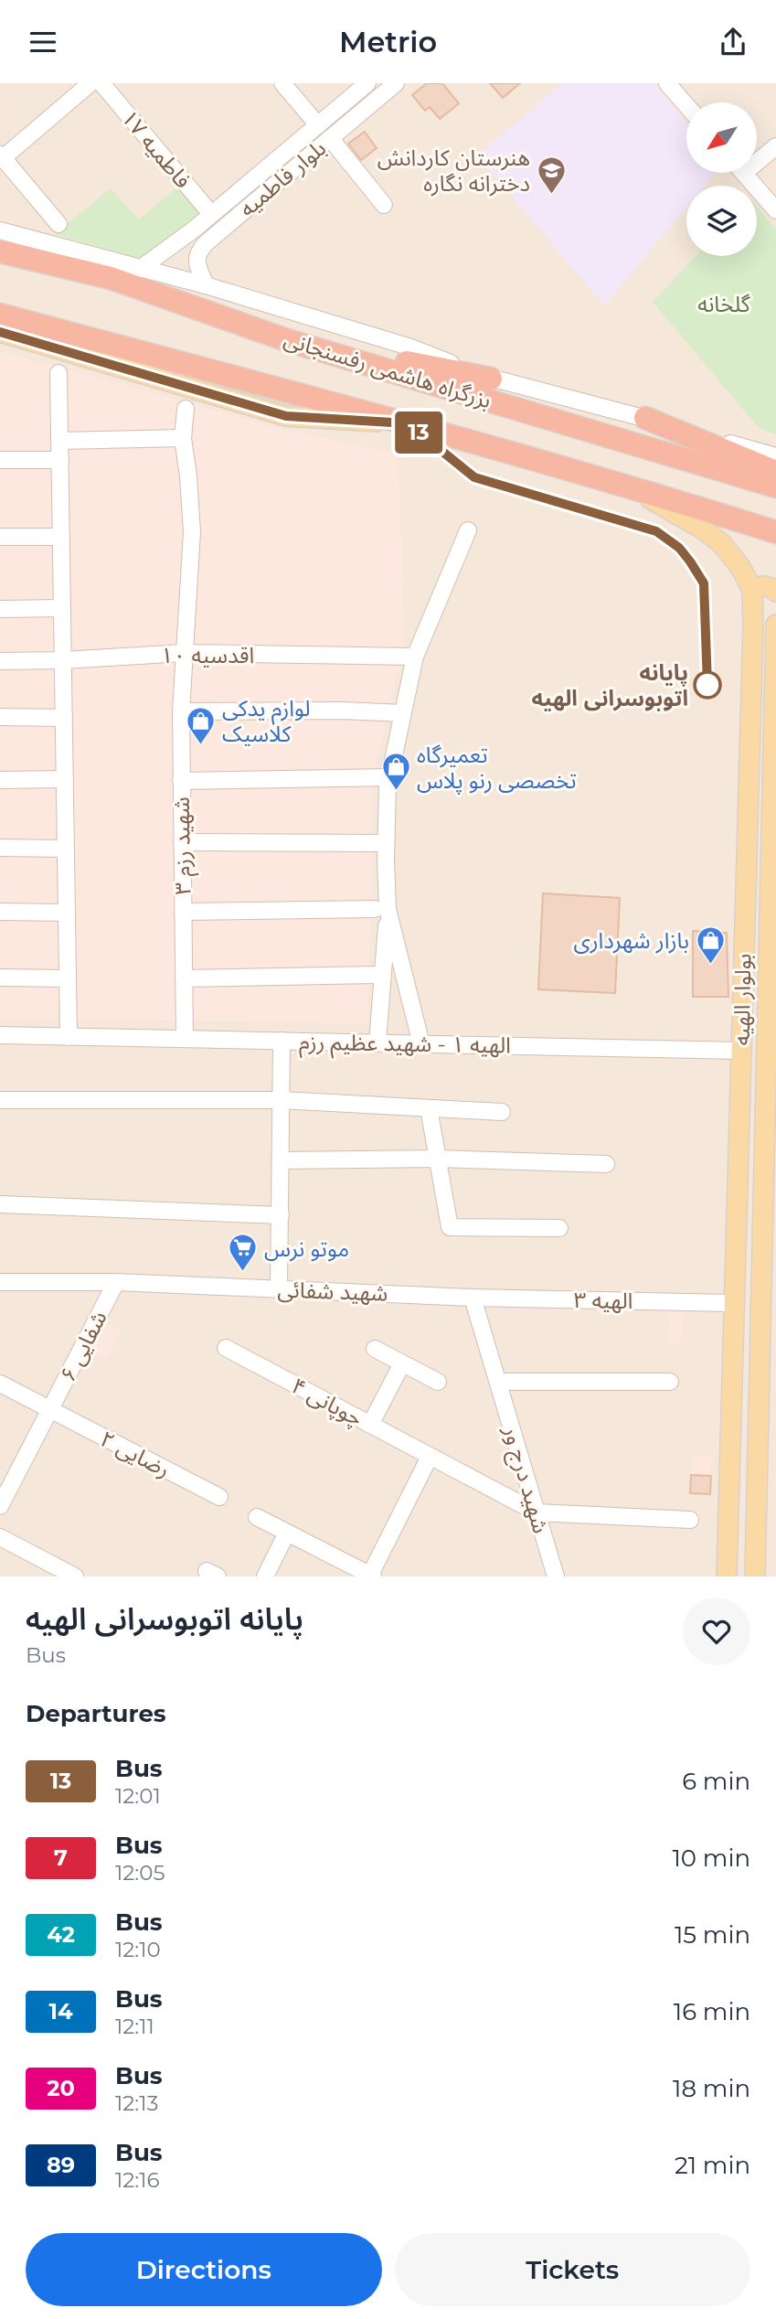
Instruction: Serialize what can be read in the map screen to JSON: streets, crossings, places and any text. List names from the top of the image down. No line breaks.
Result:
{"streets":{"highway":["بزرگراه هاشمی رفسنجانی"],"main road":["بولوار الهیه"],"street":["فاطمیه ۱۷","بلوار فاطمیه","اقدسیه ۱۰","شهید رزم ۳","الهیه ۱ - شهید عظیم رزم","شهید شفائی","الهیه ۳","شفایی ۶","چوپانی ۴","رضایی ۲","شهید درج ور"]},"crossings":[["فاطمیه ۱۷","بلوار فاطمیه"],["بزرگراه هاشمی رفسنجانی","بولوار الهیه"],["اقدسیه ۱۰","شهید رزم ۳"],["شهید رزم ۳","الهیه ۱ - شهید عظیم رزم"],["بولوار الهیه","الهیه ۱ - شهید عظیم رزم"],["بولوار الهیه","الهیه ۳"],["شهید شفائی","الهیه ۳"],["شهید شفائی","شفایی ۶"],["شهید شفائی","شهید درج ور"],["الهیه ۳","شهید درج ور"],["شفایی ۶","رضایی ۲"],["چوپانی ۴","شهید درج ور"]],"parks":["گلخانه"],"places":{"school or university":["هنرستان کاردانش دخترانه نگاره"],"other":["پایانه اتوبوسرانی الهیه"],"shop":["لوازم یدکی کلاسیک","تعمیرگاه تخصصی رنو پلاس","بازار شهرداری"],"supermarket":["موتو نرس"]},"lines":["bus line 13"],"north":"bottom left","page":{"header":"Metrio","on_map":"13","heading":[["پایانه اتوبوسرانی الهیه","Bus"],"Departures"],"list":[{"mark":"13","name":"Bus","note":"12:01","value":"6 min"},{"mark":"7","name":"Bus","note":"12:05","value":"10 min"},{"mark":"42","name":"Bus","note":"12:10","value":"15 min"},{"mark":"14","name":"Bus","note":"12:11","value":"16 min"},{"mark":"20","name":"Bus","note":"12:13","value":"18 min"},{"mark":"89","name":"Bus","note":"12:16","value":"21 min"}],"buttons":["Directions","Tickets"]}}
